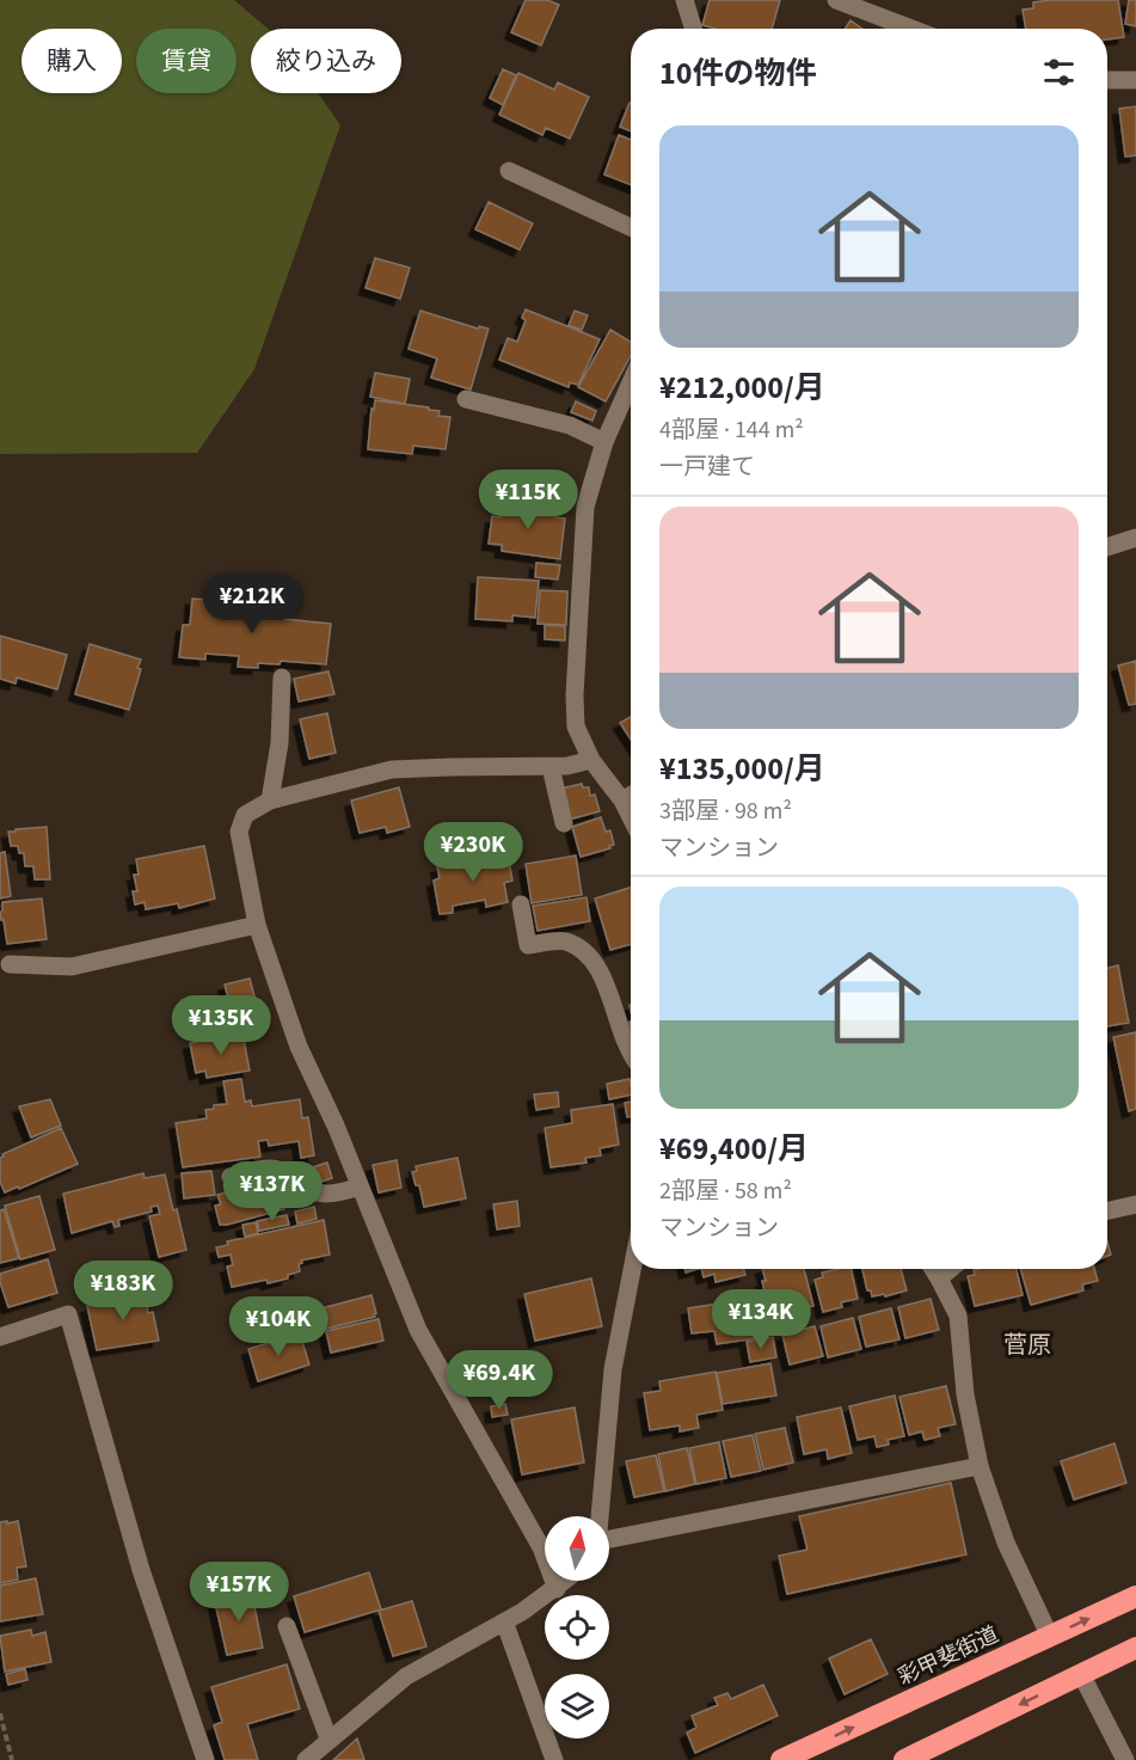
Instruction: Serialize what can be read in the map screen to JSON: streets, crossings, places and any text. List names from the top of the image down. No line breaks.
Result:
{"streets":{"highway":["彩甲斐街道"]},"districts":["菅原"],"north":"top","page":{"chip":["購入","賃貸","絞り込み"],"heading":"10件の物件","list":[{"name":"¥212,000/月","note":"4部屋 · 144 m² · 一戸建て"},{"name":"¥135,000/月","note":"3部屋 · 98 m² · マンション"},{"name":"¥69,400/月","note":"2部屋 · 58 m² · マンション"}],"price":["¥115K","¥212K","¥230K","¥135K","¥137K","¥183K","¥134K","¥104K","¥69.4K","¥157K"]}}
